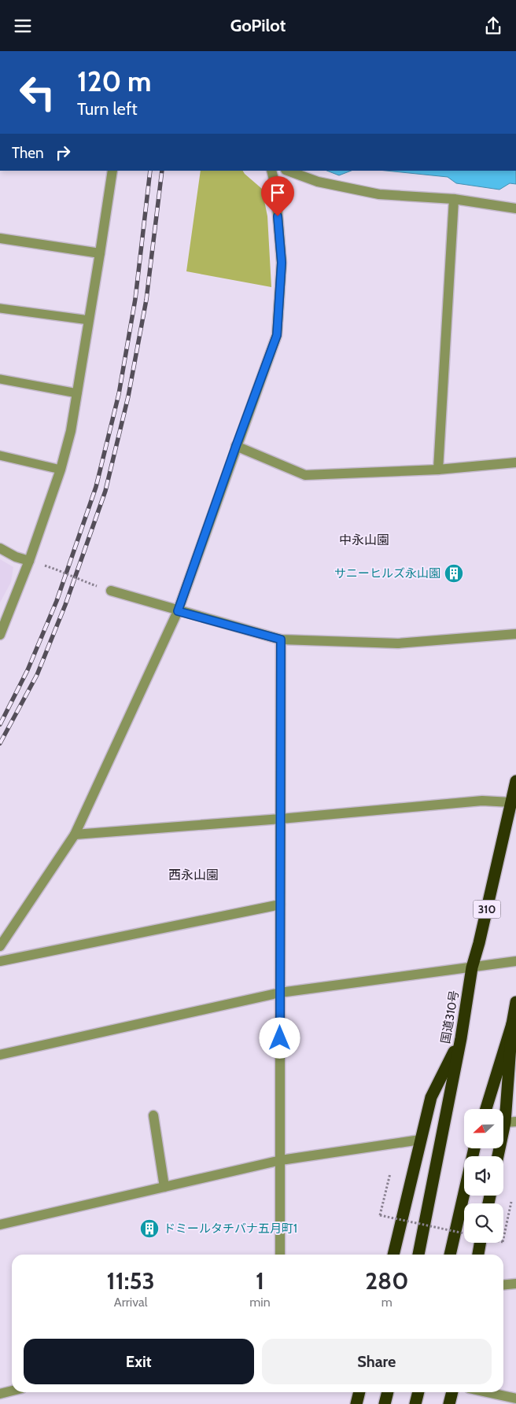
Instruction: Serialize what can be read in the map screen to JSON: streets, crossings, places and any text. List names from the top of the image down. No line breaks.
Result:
{"streets":{"highway":["310","国道310号"]},"districts":["中永山園","西永山園"],"places":{"building":["サニーヒルズ永山園","ドミールタチバナ五月町1"]},"north":"left","page":{"header":"GoPilot","turn":["120 m","Turn left"],"then":"Then","eta":["11:53","Arrival","1","min","280","m"],"buttons":["Exit","Share"]}}
